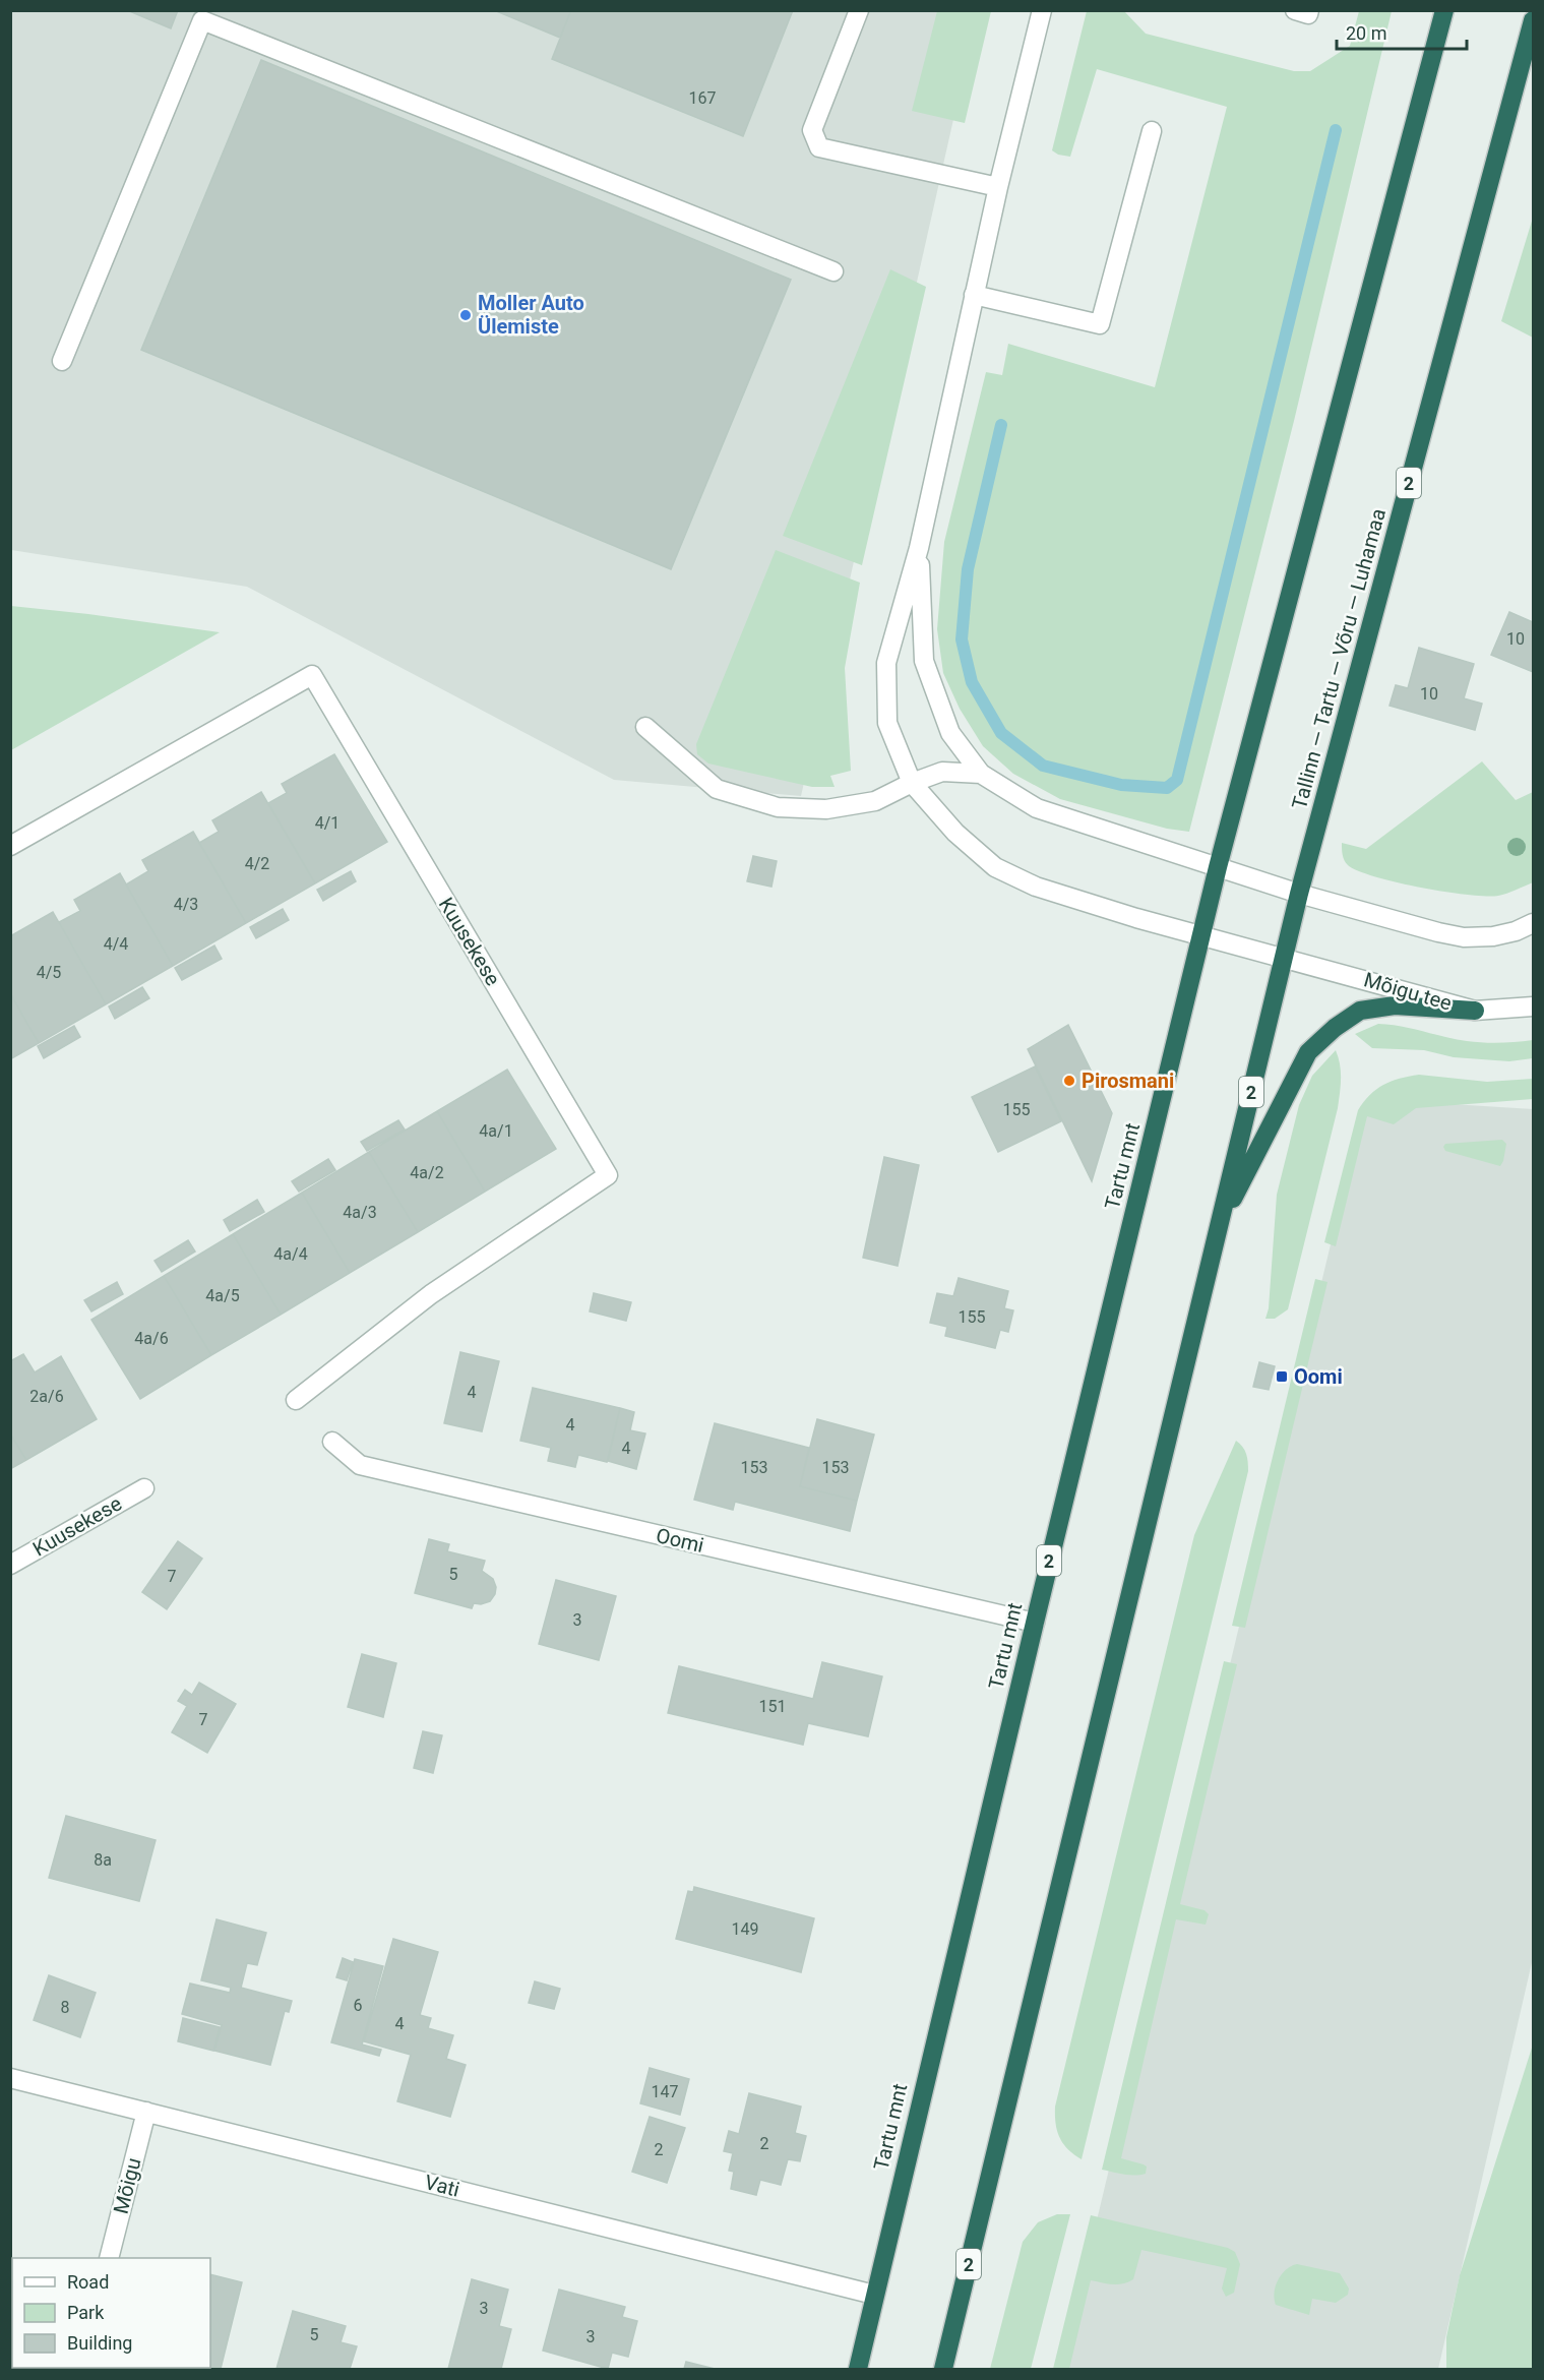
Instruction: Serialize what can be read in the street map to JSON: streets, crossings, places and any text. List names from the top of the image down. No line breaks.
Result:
{"streets":{"highway":["2","Tallinn — Tartu — Võru — Luhamaa","Tartu mnt"],"street":["Kuusekese","Mõigu tee","Oomi","Mõigu","Vati"]},"crossings":[["2","Tallinn — Tartu — Võru — Luhamaa"],["2","Mõigu tee"],["2","Tartu mnt"],["Tallinn — Tartu — Võru — Luhamaa","Mõigu tee"],["Mõigu tee","Tartu mnt"],["Tartu mnt","Oomi"],["Tartu mnt","Vati"],["Mõigu","Vati"]],"places":{"other":["Moller Auto Ülemiste","Pirosmani"],"transit":["Oomi"]},"house_numbers":["167","10","10","4/1","4/2","4/3","4/4","4/5","155","4a/1","4a/2","4a/3","4a/4","4a/5","155","4a/6","4","2a/6","4","4","153","153","5","7","3","151","7","8a","149","6","8","4","147","2","2","3","5","3"],"legend":["Road","Park","Building"],"scale_bar":"20 m"}
